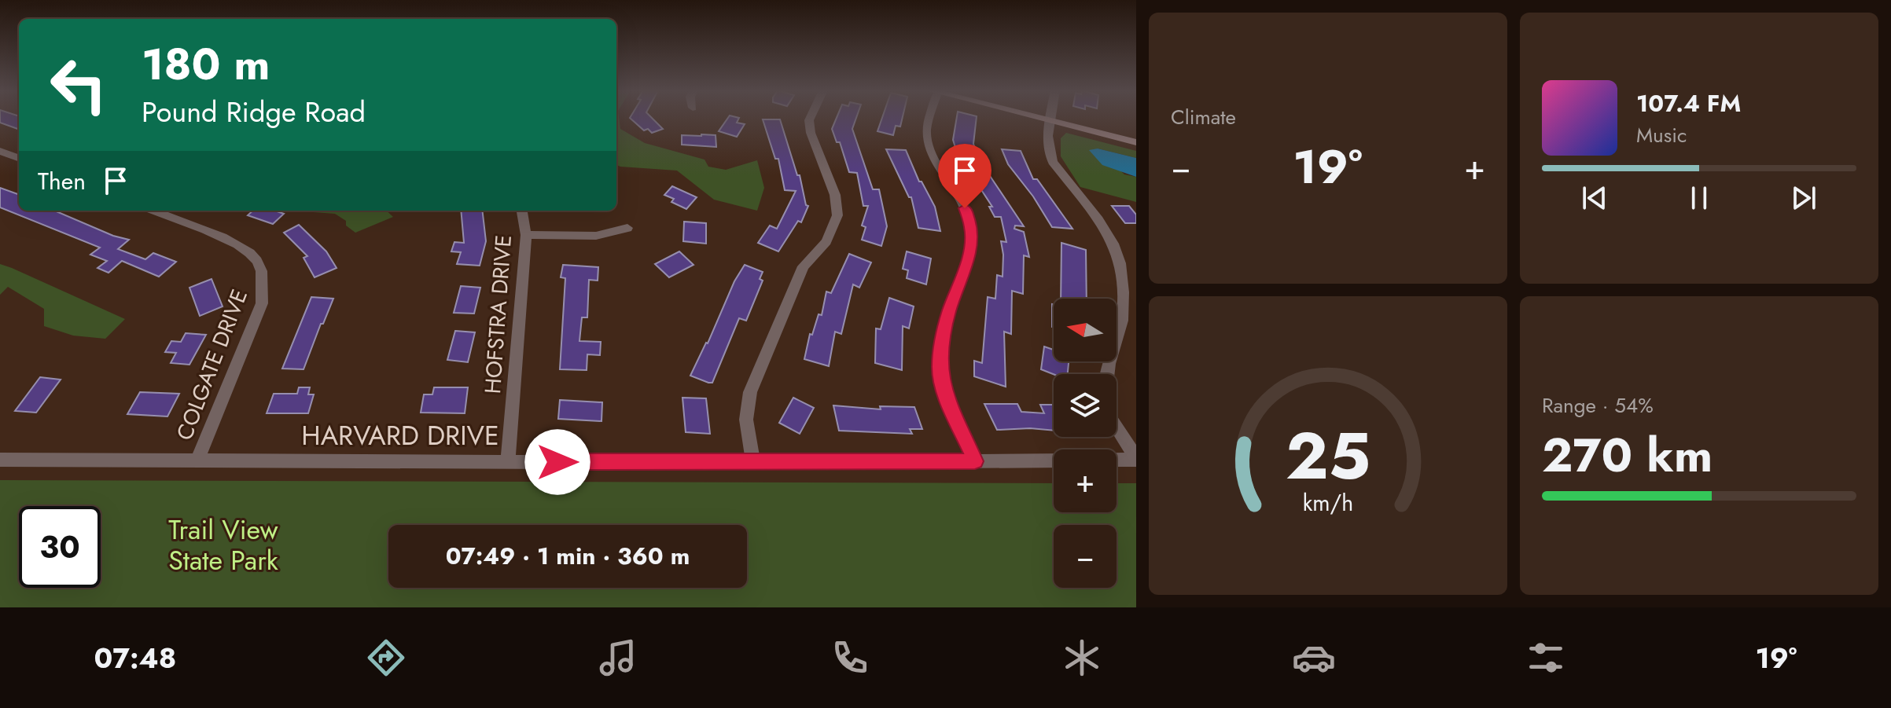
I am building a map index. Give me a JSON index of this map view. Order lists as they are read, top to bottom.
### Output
{
  "streets": {
    "street": ["HOFSTRA DRIVE", "COLGATE DRIVE", "HARVARD DRIVE"]
  },
  "crossings": [
    ["HOFSTRA DRIVE", "HARVARD DRIVE"],
    ["COLGATE DRIVE", "HARVARD DRIVE"]
  ],
  "parks": ["Trail View State Park"],
  "north": "left",
  "page": {
    "tile": [
      "Climate",
      ["Range · 54%", "270 km"]
    ],
    "turn": ["180 m", "Pound Ridge Road"],
    "song": ["107.4 FM", "Music"],
    "heat": ["−", "19°", "+"],
    "then": "Then",
    "map_buttons": ["+", "−"],
    "limit": "30",
    "trip": "07:49 · 1 min · 360 m",
    "tabs": ["07:48", "19°"],
    "gauge": ["25", "km/h"]
  }
}
